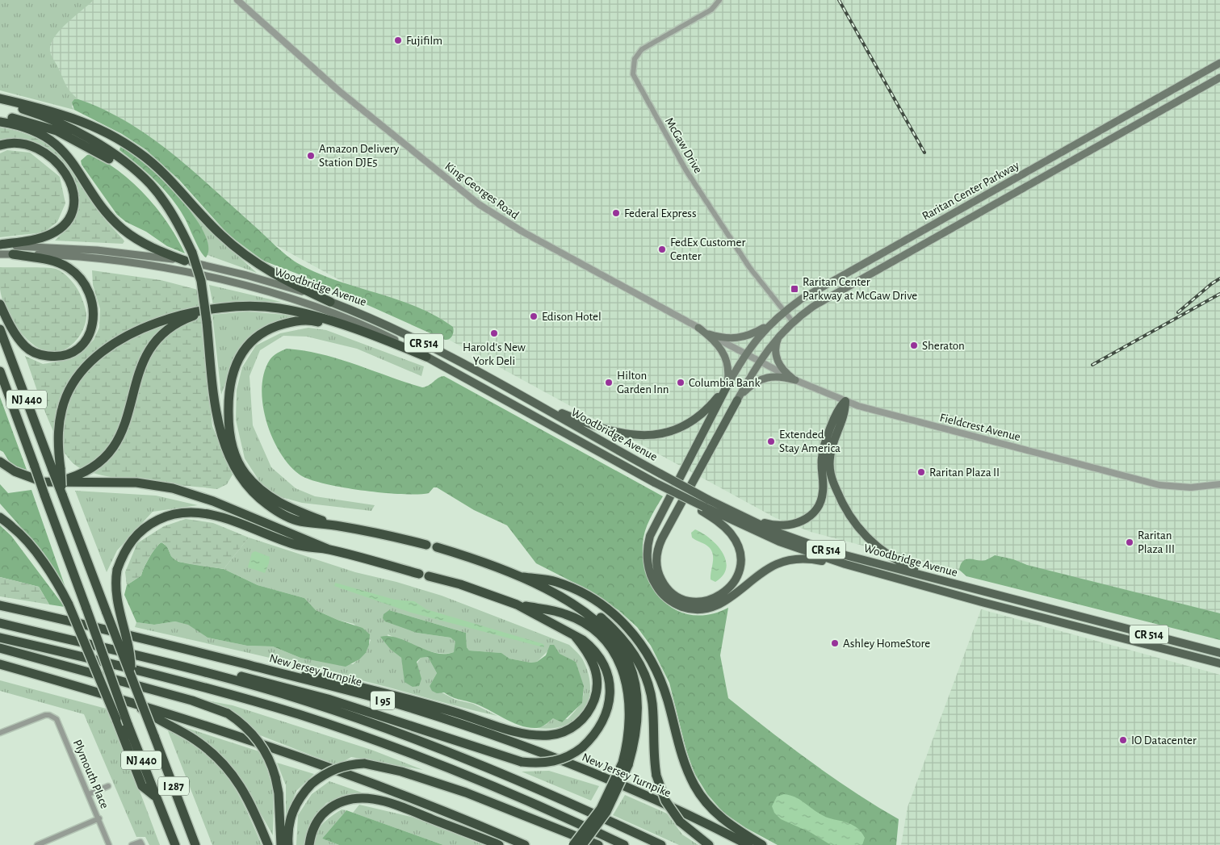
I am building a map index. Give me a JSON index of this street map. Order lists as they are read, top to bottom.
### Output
{
  "streets": {
    "highway": [
      "NJ 440",
      "New Jersey Turnpike",
      "I 95",
      "I 287"
    ],
    "main road": ["Raritan Center Parkway", "Woodbridge Avenue", "CR 514"],
    "street": [
      "McGaw Drive",
      "King Georges Road",
      "Fieldcrest Avenue",
      "Plymouth Place"
    ]
  },
  "crossings": [
    ["McGaw Drive", "Raritan Center Parkway"],
    ["King Georges Road", "Raritan Center Parkway"],
    ["King Georges Road", "Fieldcrest Avenue"],
    ["Raritan Center Parkway", "Fieldcrest Avenue"],
    ["NJ 440", "I 287"]
  ],
  "places": {
    "other": [
      "Fujifilm",
      "Amazon Delivery Station DJE5",
      "Federal Express",
      "FedEx Customer Center",
      "Edison Hotel",
      "Harold's New York Deli",
      "Sheraton",
      "Hilton Garden Inn",
      "Columbia Bank",
      "Extended Stay America",
      "Raritan Plaza II",
      "Raritan Plaza III",
      "Ashley HomeStore",
      "IO Datacenter"
    ],
    "transit": ["Raritan Center Parkway at McGaw Drive"]
  }
}
